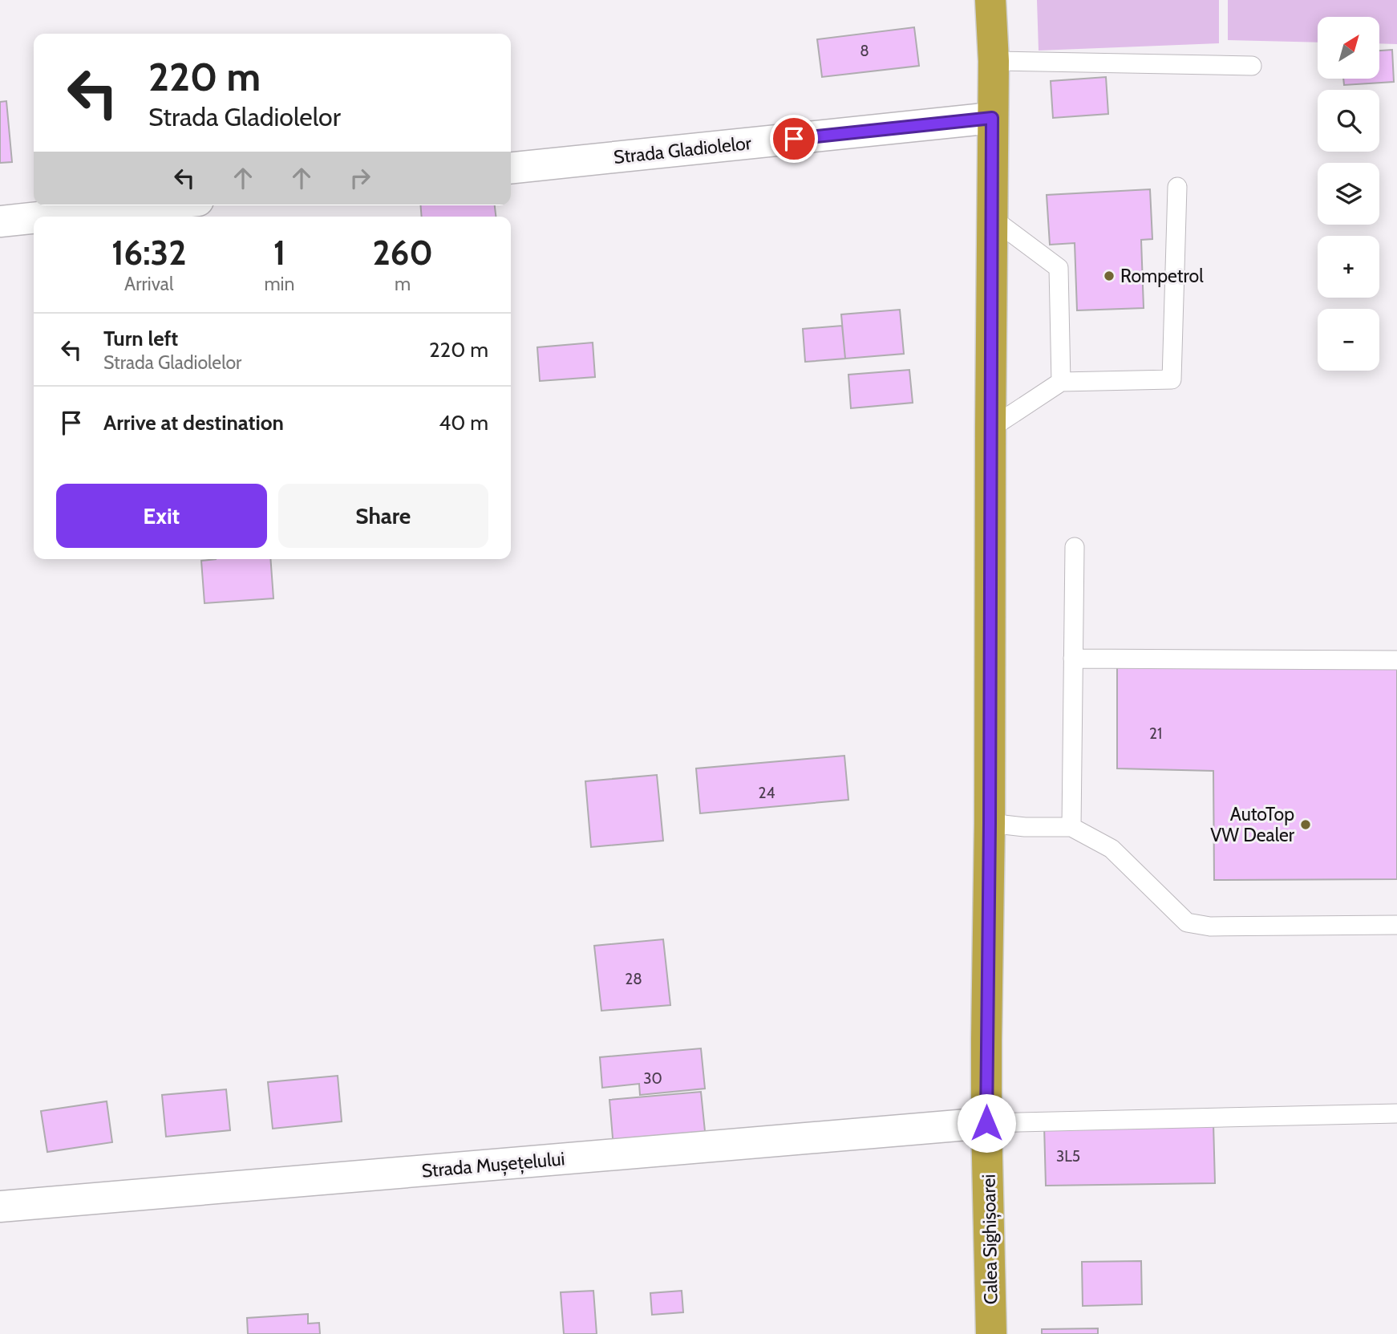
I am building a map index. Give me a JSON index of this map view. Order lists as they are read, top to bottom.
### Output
{
  "streets": {
    "highway": ["Calea Sighișoarei"],
    "street": ["Strada Gladiolelor", "Strada Mușețelului"]
  },
  "crossings": [
    ["Strada Gladiolelor", "Calea Sighișoarei"],
    ["Strada Mușețelului", "Calea Sighișoarei"]
  ],
  "places": ["Rompetrol", "AutoTop VW Dealer"],
  "house_numbers": [
    "8",
    "21",
    "24",
    "28",
    "30",
    "3L5"
  ],
  "north": "top right",
  "page": {
    "map_buttons": ["+", "−"],
    "turn": ["220 m", "Strada Gladiolelor"],
    "eta": [
      "16:32",
      "Arrival",
      "1",
      "min",
      "260",
      "m"
    ],
    "list": [
      {
        "name": "Turn left",
        "note": "Strada Gladiolelor",
        "value": "220 m"
      },
      {
        "name": "Arrive at destination",
        "value": "40 m"
      }
    ],
    "buttons": ["Exit", "Share"]
  }
}
